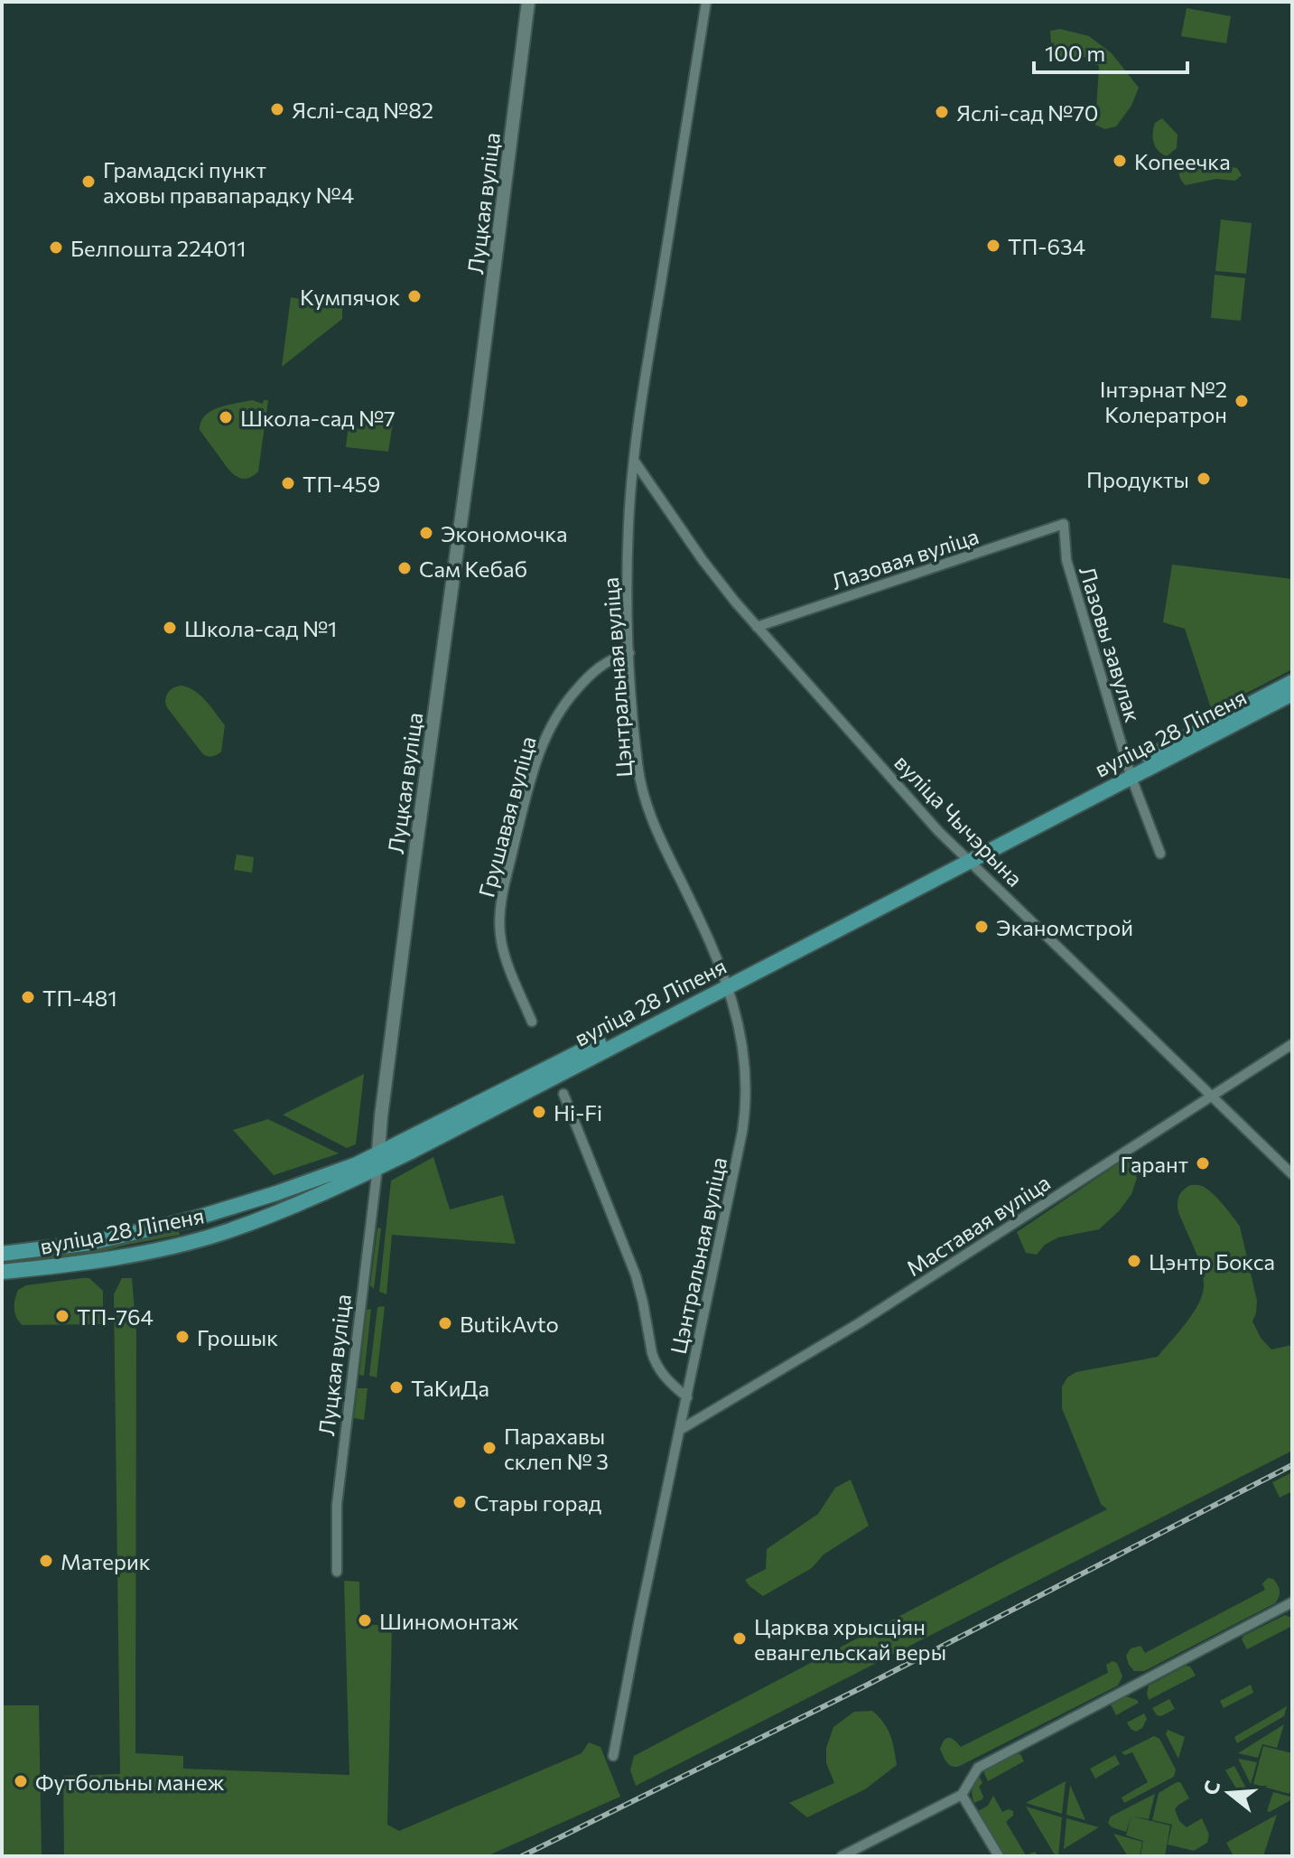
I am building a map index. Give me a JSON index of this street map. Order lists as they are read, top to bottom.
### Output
{
  "streets": {
    "main road": ["Луцкая вуліца", "вуліца 28 Ліпеня"],
    "street": [
      "Лазовая вуліца",
      "Лазовы завулак",
      "Цэнтральная вуліца",
      "Грушавая вуліца",
      "вуліца Чычэрына",
      "Маставая вуліца"
    ]
  },
  "crossings": [
    ["Луцкая вуліца", "вуліца 28 Ліпеня"],
    ["Лазовая вуліца", "Лазовы завулак"],
    ["Лазовая вуліца", "вуліца Чычэрына"],
    ["Лазовы завулак", "вуліца 28 Ліпеня"],
    ["Цэнтральная вуліца", "вуліца 28 Ліпеня"],
    ["Цэнтральная вуліца", "Грушавая вуліца"],
    ["Цэнтральная вуліца", "вуліца Чычэрына"],
    ["Цэнтральная вуліца", "Маставая вуліца"],
    ["вуліца 28 Ліпеня", "вуліца Чычэрына"],
    ["вуліца Чычэрына", "Маставая вуліца"]
  ],
  "places": [
    "Яслі-сад №82",
    "Яслі-сад №70",
    "Копеечка",
    "Грамадскі пункт аховы правапарадку №4",
    "ТП-634",
    "Белпошта 224011",
    "Кумпячок",
    "Інтэрнат №2 Колератрон",
    "Школа-сад №7",
    "Продукты",
    "ТП-459",
    "Экономочка",
    "Сам Кебаб",
    "Школа-сад №1",
    "Эканомстрой",
    "ТП-481",
    "Hi-Fi",
    "Гарант",
    "Цэнтр Бокса",
    "ТП-764",
    "ButikAvto",
    "Грошык",
    "ТаКиДа",
    "Парахавы склеп № 3",
    "Стары горад",
    "Материк",
    "Шиномонтаж",
    "Царква хрысціян евангельскай веры",
    "Футбольны манеж"
  ],
  "scale_bar": "100 m",
  "north": "left"
}
